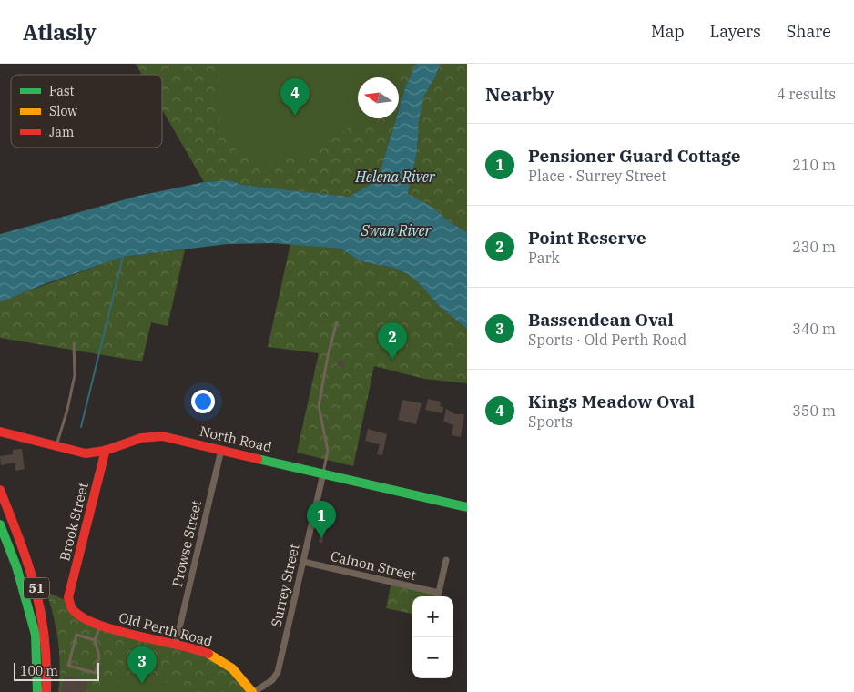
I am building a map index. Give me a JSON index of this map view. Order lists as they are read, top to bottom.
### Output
{
  "streets": {
    "main road": [
      "North Road",
      "Brook Street",
      "51",
      "Old Perth Road"
    ],
    "street": ["Prowse Street", "Calnon Street", "Surrey Street"]
  },
  "crossings": [
    ["North Road", "Brook Street"],
    ["North Road", "Prowse Street"],
    ["North Road", "Surrey Street"],
    ["Brook Street", "Old Perth Road"],
    ["Prowse Street", "Old Perth Road"],
    ["Calnon Street", "Surrey Street"],
    ["Surrey Street", "Old Perth Road"]
  ],
  "water": ["Helena River", "Swan River"],
  "legend": ["Fast", "Slow", "Jam"],
  "scale_bar": "100 m",
  "north": "left",
  "page": {
    "header": "Atlasly",
    "nav": ["Map", "Layers", "Share"],
    "heading": ["Nearby", "4 results"],
    "pins": [
      "4",
      "2",
      "1",
      "3"
    ],
    "list": [
      {
        "mark": "1",
        "name": "Pensioner Guard Cottage",
        "note": "Place · Surrey Street",
        "value": "210 m"
      },
      {
        "mark": "2",
        "name": "Point Reserve",
        "note": "Park",
        "value": "230 m"
      },
      {
        "mark": "3",
        "name": "Bassendean Oval",
        "note": "Sports · Old Perth Road",
        "value": "340 m"
      },
      {
        "mark": "4",
        "name": "Kings Meadow Oval",
        "note": "Sports",
        "value": "350 m"
      }
    ],
    "map_buttons": ["+", "−"],
    "scale": "100 m"
  }
}
